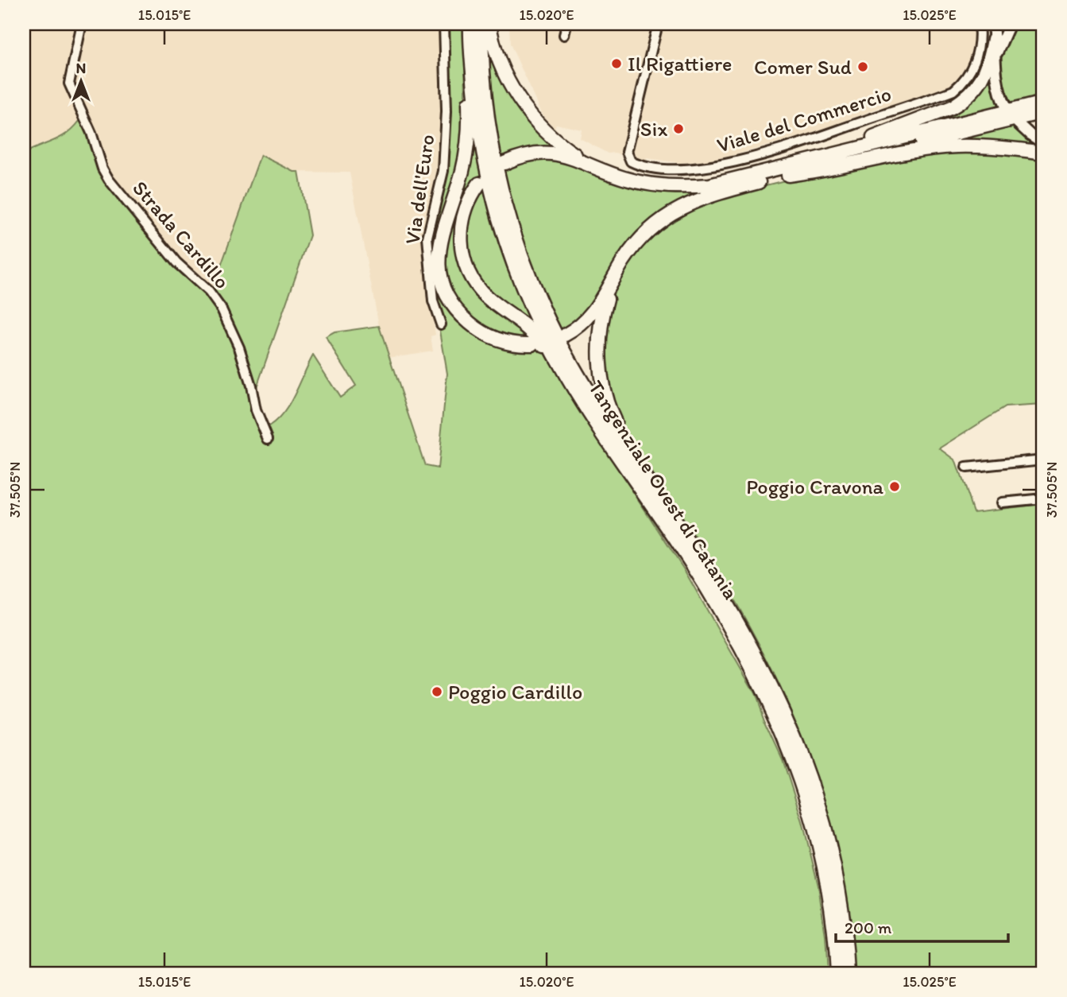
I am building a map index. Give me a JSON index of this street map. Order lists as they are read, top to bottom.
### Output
{
  "streets": {
    "highway": ["Tangenziale Ovest di Catania"],
    "street": ["Viale del Commercio", "Via dell'Euro", "Strada Cardillo"]
  },
  "places": [
    "Il Rigattiere",
    "Comer Sud",
    "Six",
    "Poggio Cravona",
    "Poggio Cardillo"
  ],
  "scale_bar": "200 m",
  "north": "top",
  "coordinates": [
    "15.015°E",
    "15.020°E",
    "15.025°E",
    "37.505°N"
  ]
}
